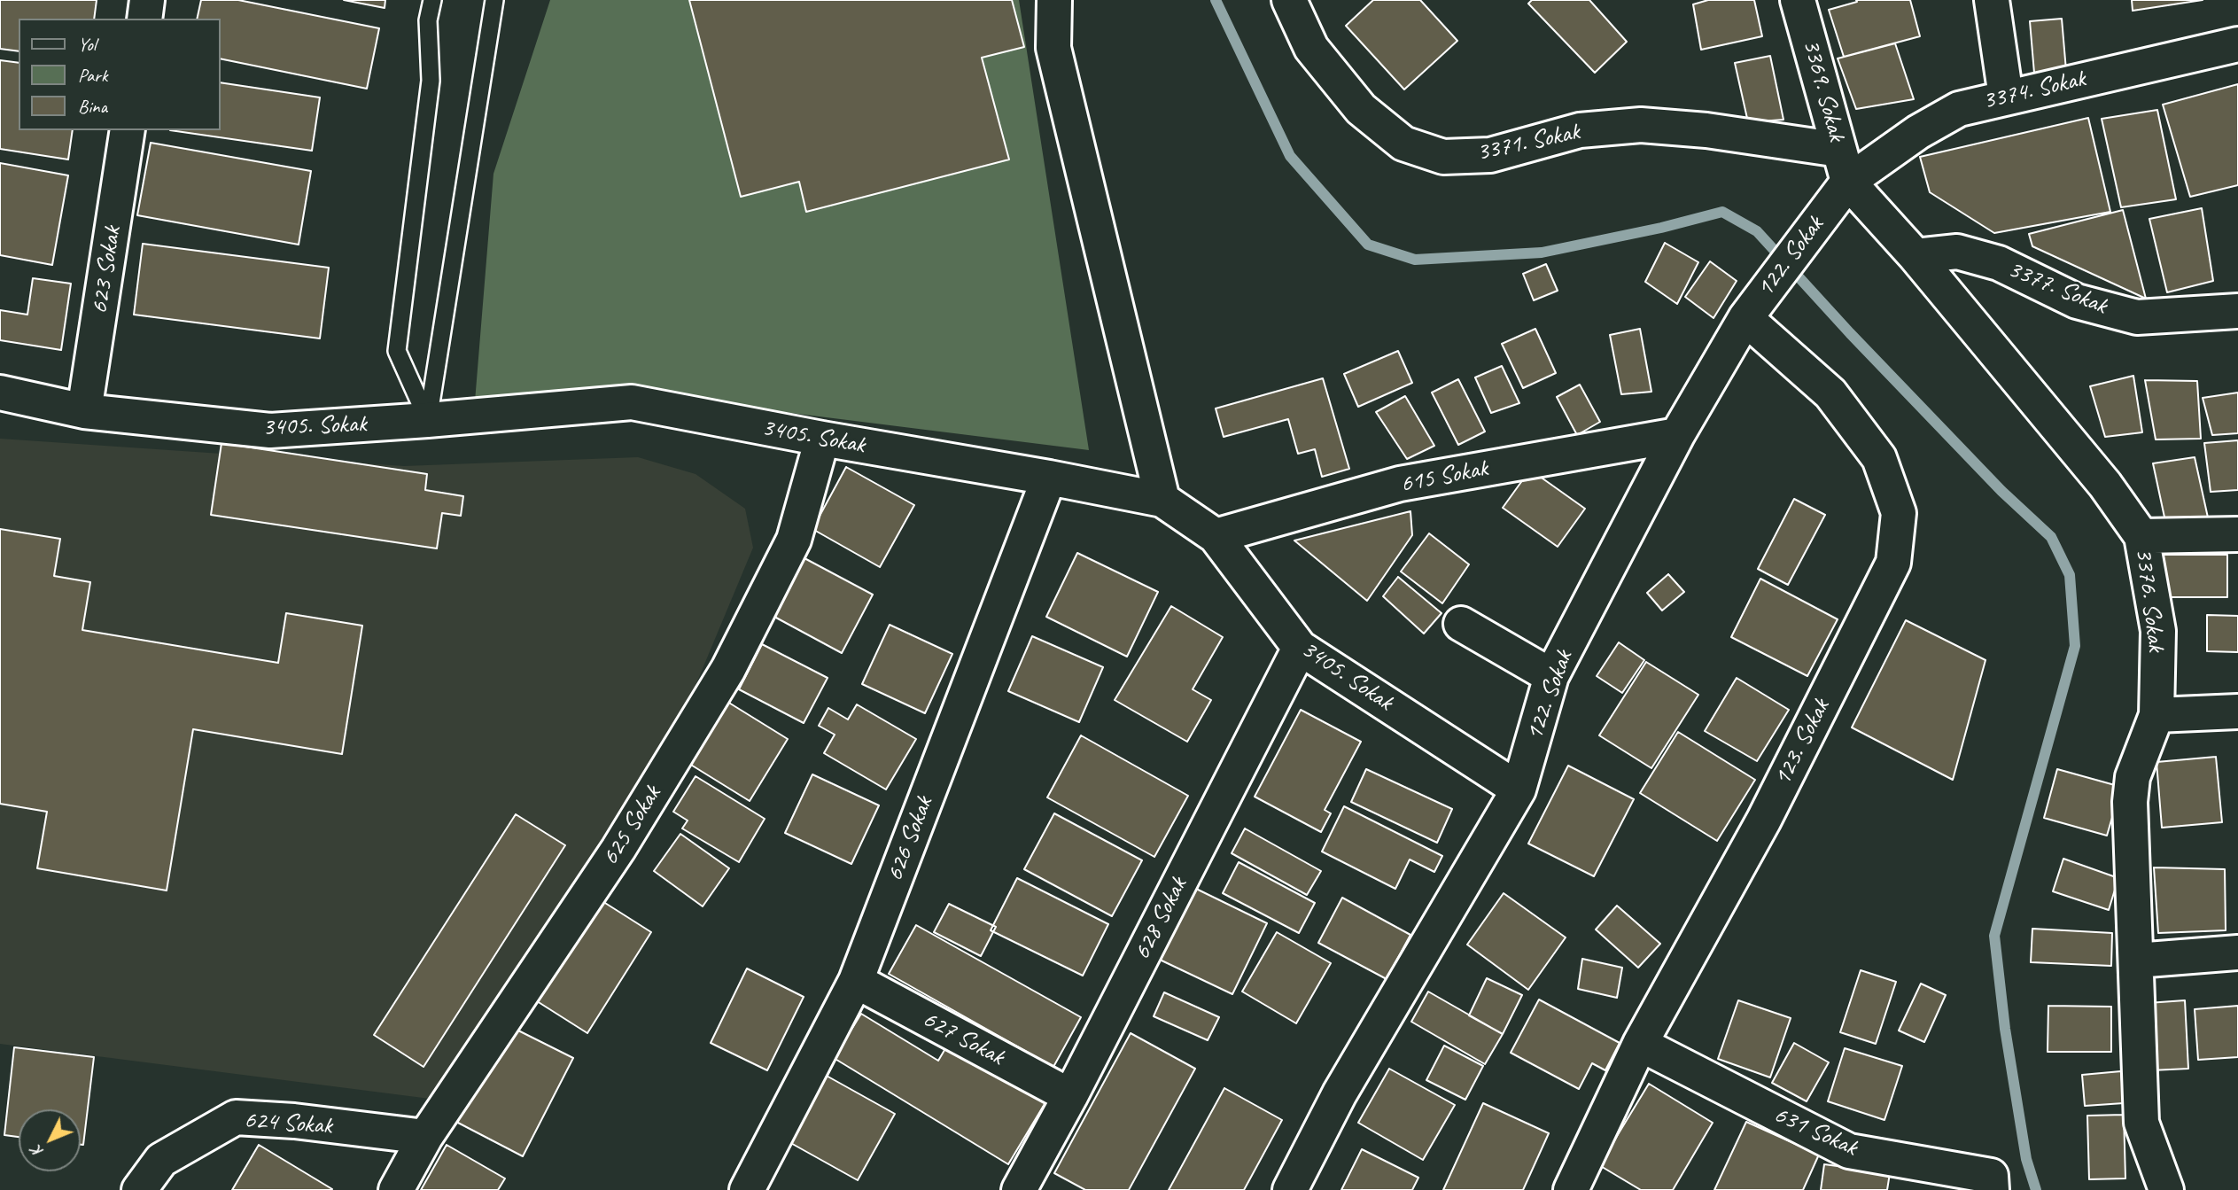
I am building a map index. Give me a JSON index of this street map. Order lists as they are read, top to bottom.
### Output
{
  "streets": {
    "street": [
      "3369. Sokak",
      "3374. Sokak",
      "3371. Sokak",
      "122. Sokak",
      "623 Sokak",
      "3377. Sokak",
      "3405. Sokak",
      "615 Sokak",
      "3376. Sokak",
      "123. Sokak",
      "625 Sokak",
      "626 Sokak",
      "628 Sokak",
      "627 Sokak",
      "624 Sokak",
      "631 Sokak"
    ]
  },
  "crossings": [
    ["3369. Sokak", "3374. Sokak"],
    ["3369. Sokak", "3371. Sokak"],
    ["3369. Sokak", "122. Sokak"],
    ["3369. Sokak", "3376. Sokak"],
    ["3374. Sokak", "3371. Sokak"],
    ["3374. Sokak", "122. Sokak"],
    ["3374. Sokak", "3376. Sokak"],
    ["3371. Sokak", "122. Sokak"],
    ["3371. Sokak", "3376. Sokak"],
    ["122. Sokak", "3405. Sokak"],
    ["122. Sokak", "615 Sokak"],
    ["122. Sokak", "3376. Sokak"],
    ["122. Sokak", "123. Sokak"],
    ["623 Sokak", "3405. Sokak"],
    ["3377. Sokak", "3376. Sokak"],
    ["3405. Sokak", "615 Sokak"],
    ["3405. Sokak", "625 Sokak"],
    ["3405. Sokak", "626 Sokak"],
    ["3405. Sokak", "628 Sokak"],
    ["123. Sokak", "631 Sokak"],
    ["625 Sokak", "624 Sokak"],
    ["626 Sokak", "627 Sokak"],
    ["628 Sokak", "627 Sokak"]
  ],
  "legend": ["Yol", "Park", "Bina"],
  "north": "bottom left"
}
